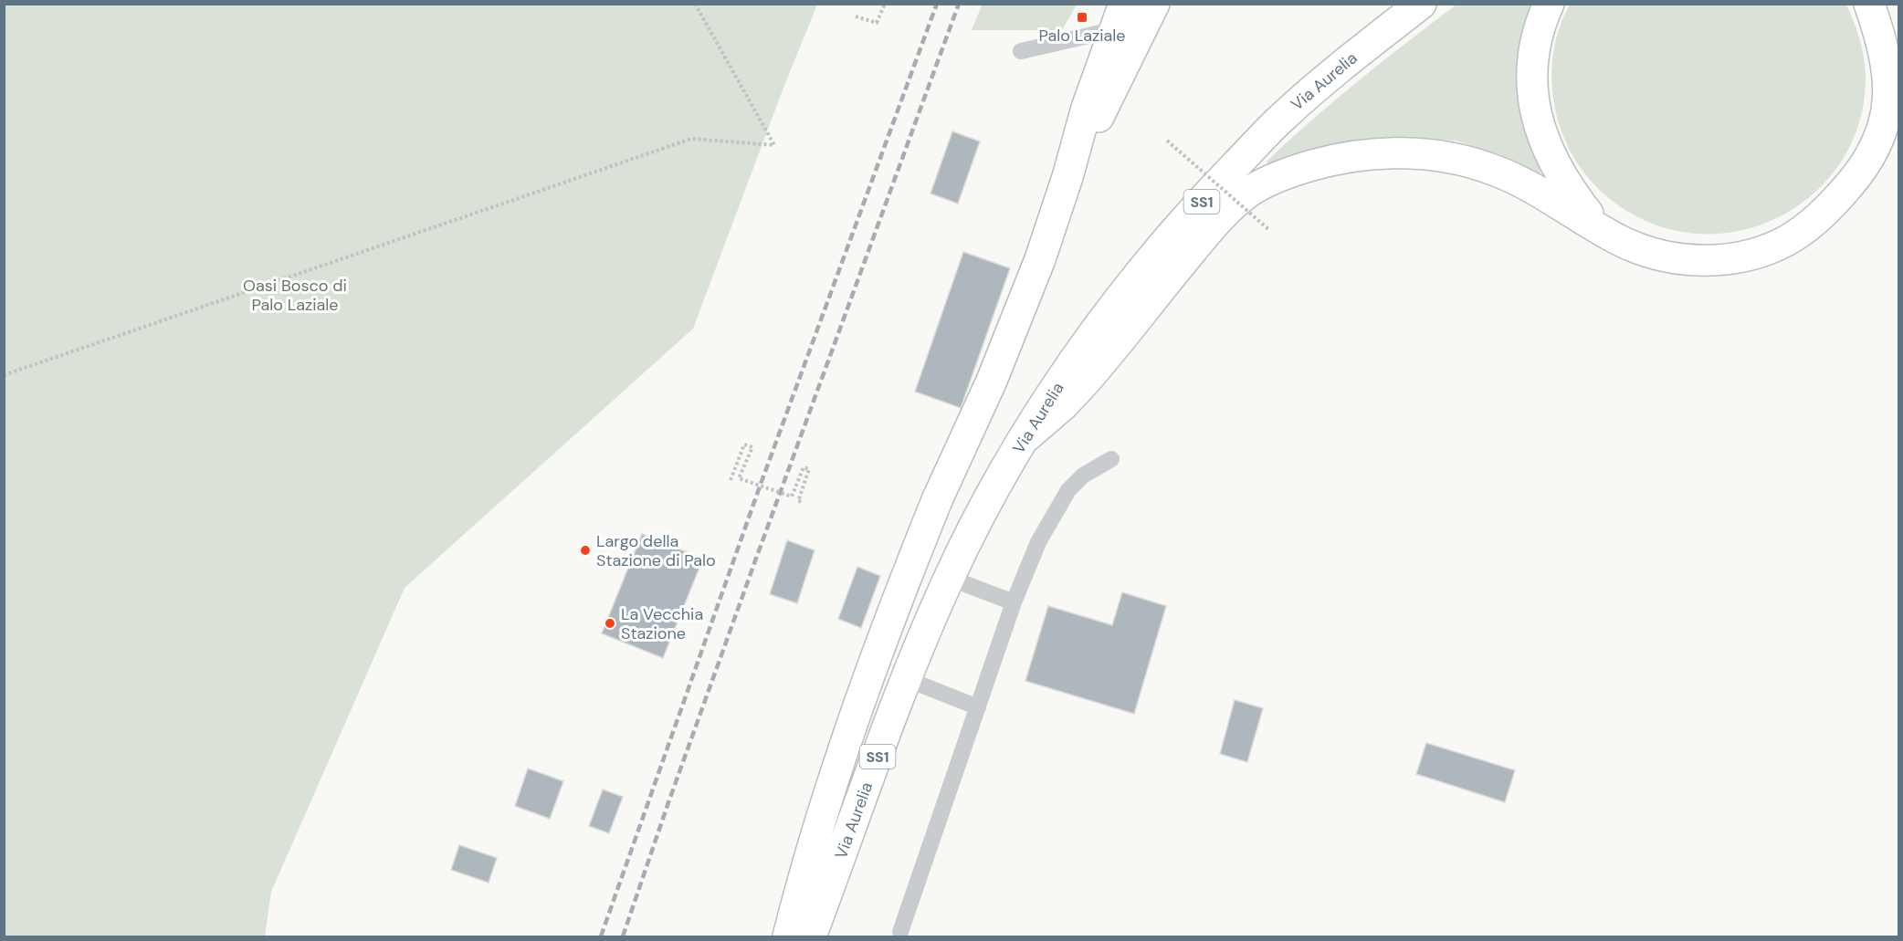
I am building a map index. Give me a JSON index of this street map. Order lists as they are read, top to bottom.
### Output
{
  "streets": {
    "main road": ["Via Aurelia", "SS1"]
  },
  "parks": ["Oasi Bosco di Palo Laziale"],
  "places": {
    "transit": ["Palo Laziale"],
    "other": ["Largo della Stazione di Palo", "La Vecchia Stazione"]
  }
}
